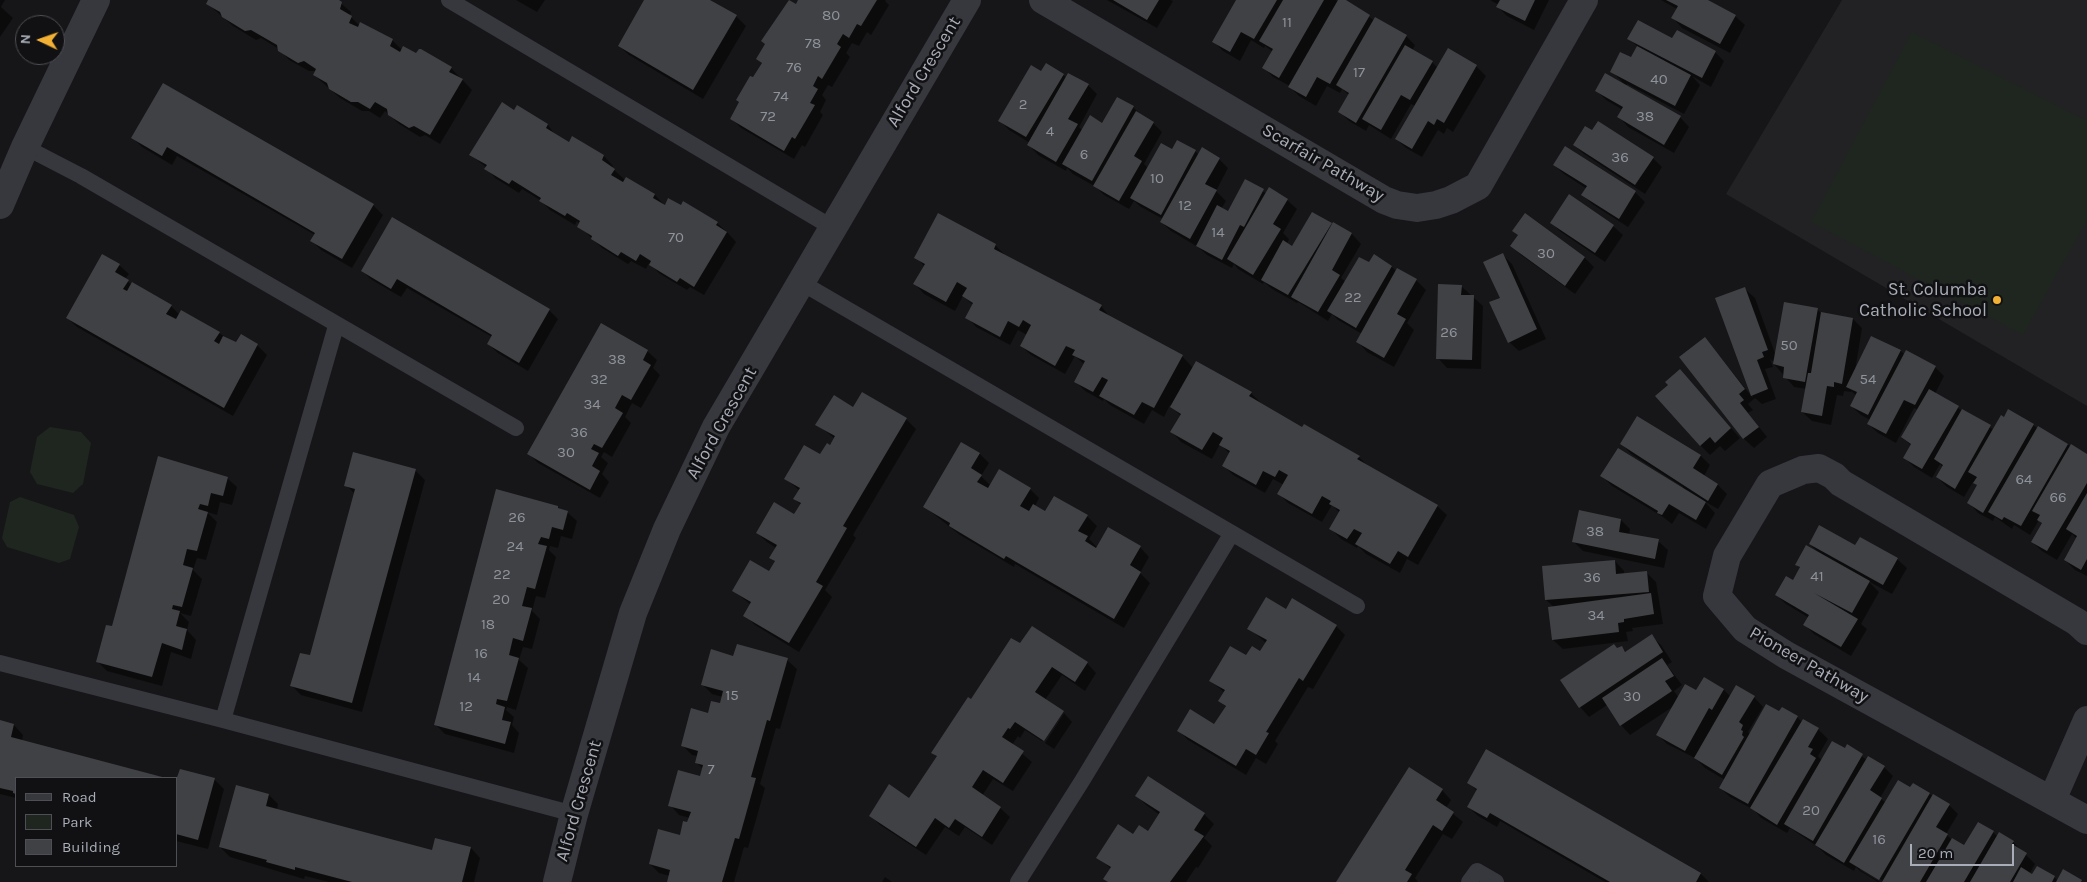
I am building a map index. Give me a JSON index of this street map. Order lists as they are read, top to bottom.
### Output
{
  "streets": {
    "street": ["Alford Crescent", "Scarfair Pathway", "Pioneer Pathway"]
  },
  "places": ["St. Columba Catholic School"],
  "house_numbers": [
    "80",
    "11",
    "78",
    "76",
    "17",
    "40",
    "74",
    "2",
    "72",
    "38",
    "4",
    "6",
    "36",
    "10",
    "12",
    "14",
    "70",
    "30",
    "22",
    "26",
    "50",
    "38",
    "32",
    "54",
    "34",
    "36",
    "30",
    "64",
    "66",
    "26",
    "38",
    "24",
    "22",
    "41",
    "36",
    "20",
    "34",
    "18",
    "16",
    "14",
    "15",
    "30",
    "12",
    "7",
    "20",
    "16"
  ],
  "legend": ["Road", "Park", "Building"],
  "scale_bar": "20 m",
  "north": "left"
}
